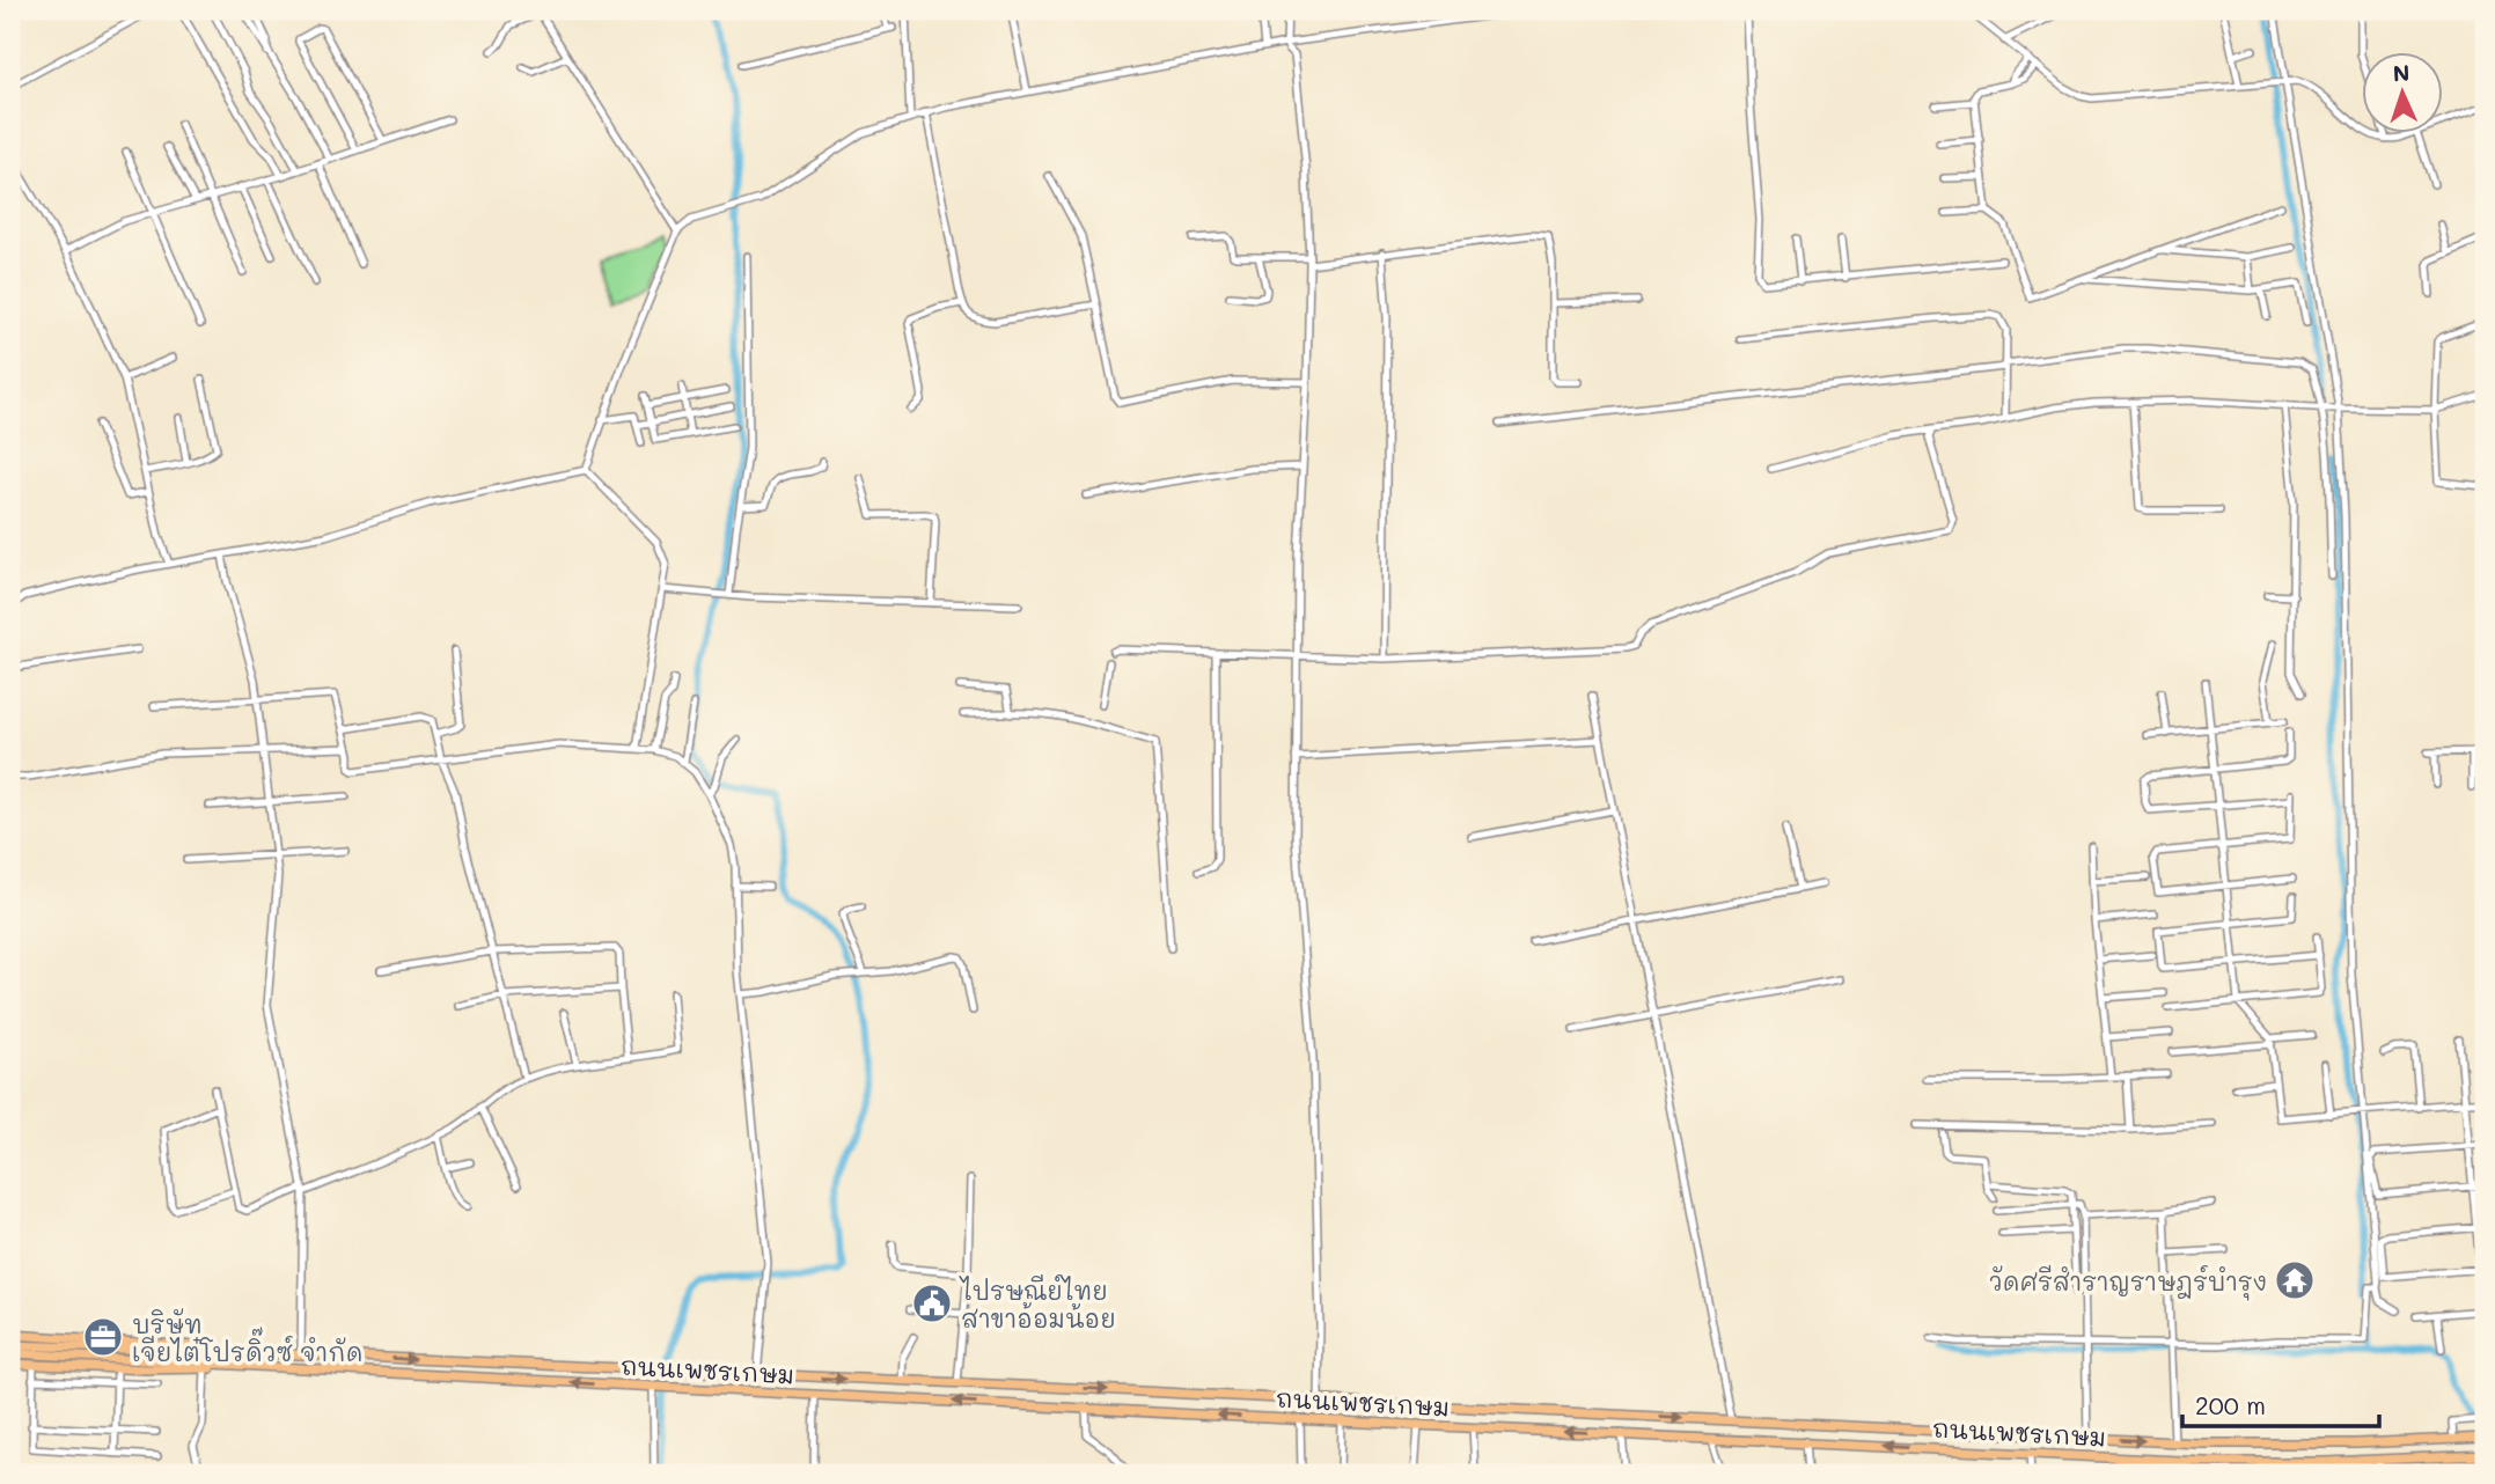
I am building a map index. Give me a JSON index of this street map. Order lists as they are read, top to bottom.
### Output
{
  "streets": {
    "main road": ["ถนนเพชรเกษม"]
  },
  "places": {
    "temple": ["วัดศรีสําราญราษฎร์บํารุง"],
    "public building": ["ไปรษณีย์ไทย สาขาอ้อมน้อย"],
    "office": ["บริษัท เจียไต๋โปรดิ๊วซ์ จำกัด"]
  },
  "scale_bar": "200 m",
  "north": "top"
}
